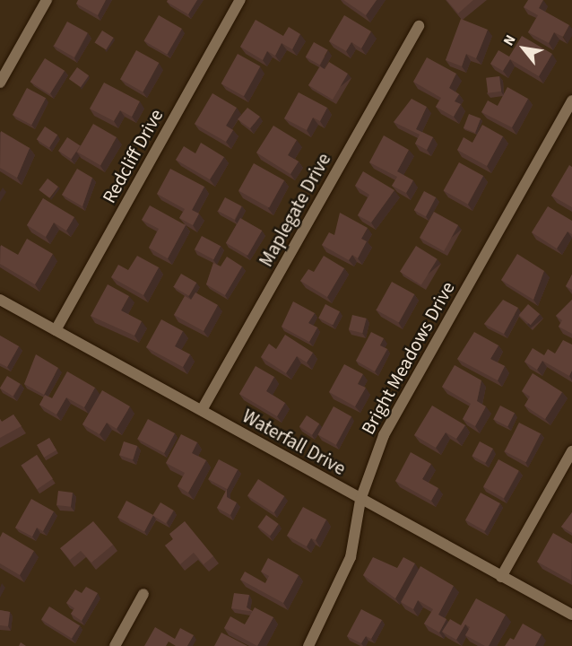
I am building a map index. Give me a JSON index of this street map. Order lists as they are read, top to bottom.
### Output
{
  "streets": {
    "street": [
      "Redcliff Drive",
      "Maplegate Drive",
      "Bright Meadows Drive",
      "Waterfall Drive"
    ]
  },
  "crossings": [
    ["Redcliff Drive", "Waterfall Drive"],
    ["Maplegate Drive", "Waterfall Drive"],
    ["Bright Meadows Drive", "Waterfall Drive"]
  ],
  "north": "top left"
}
